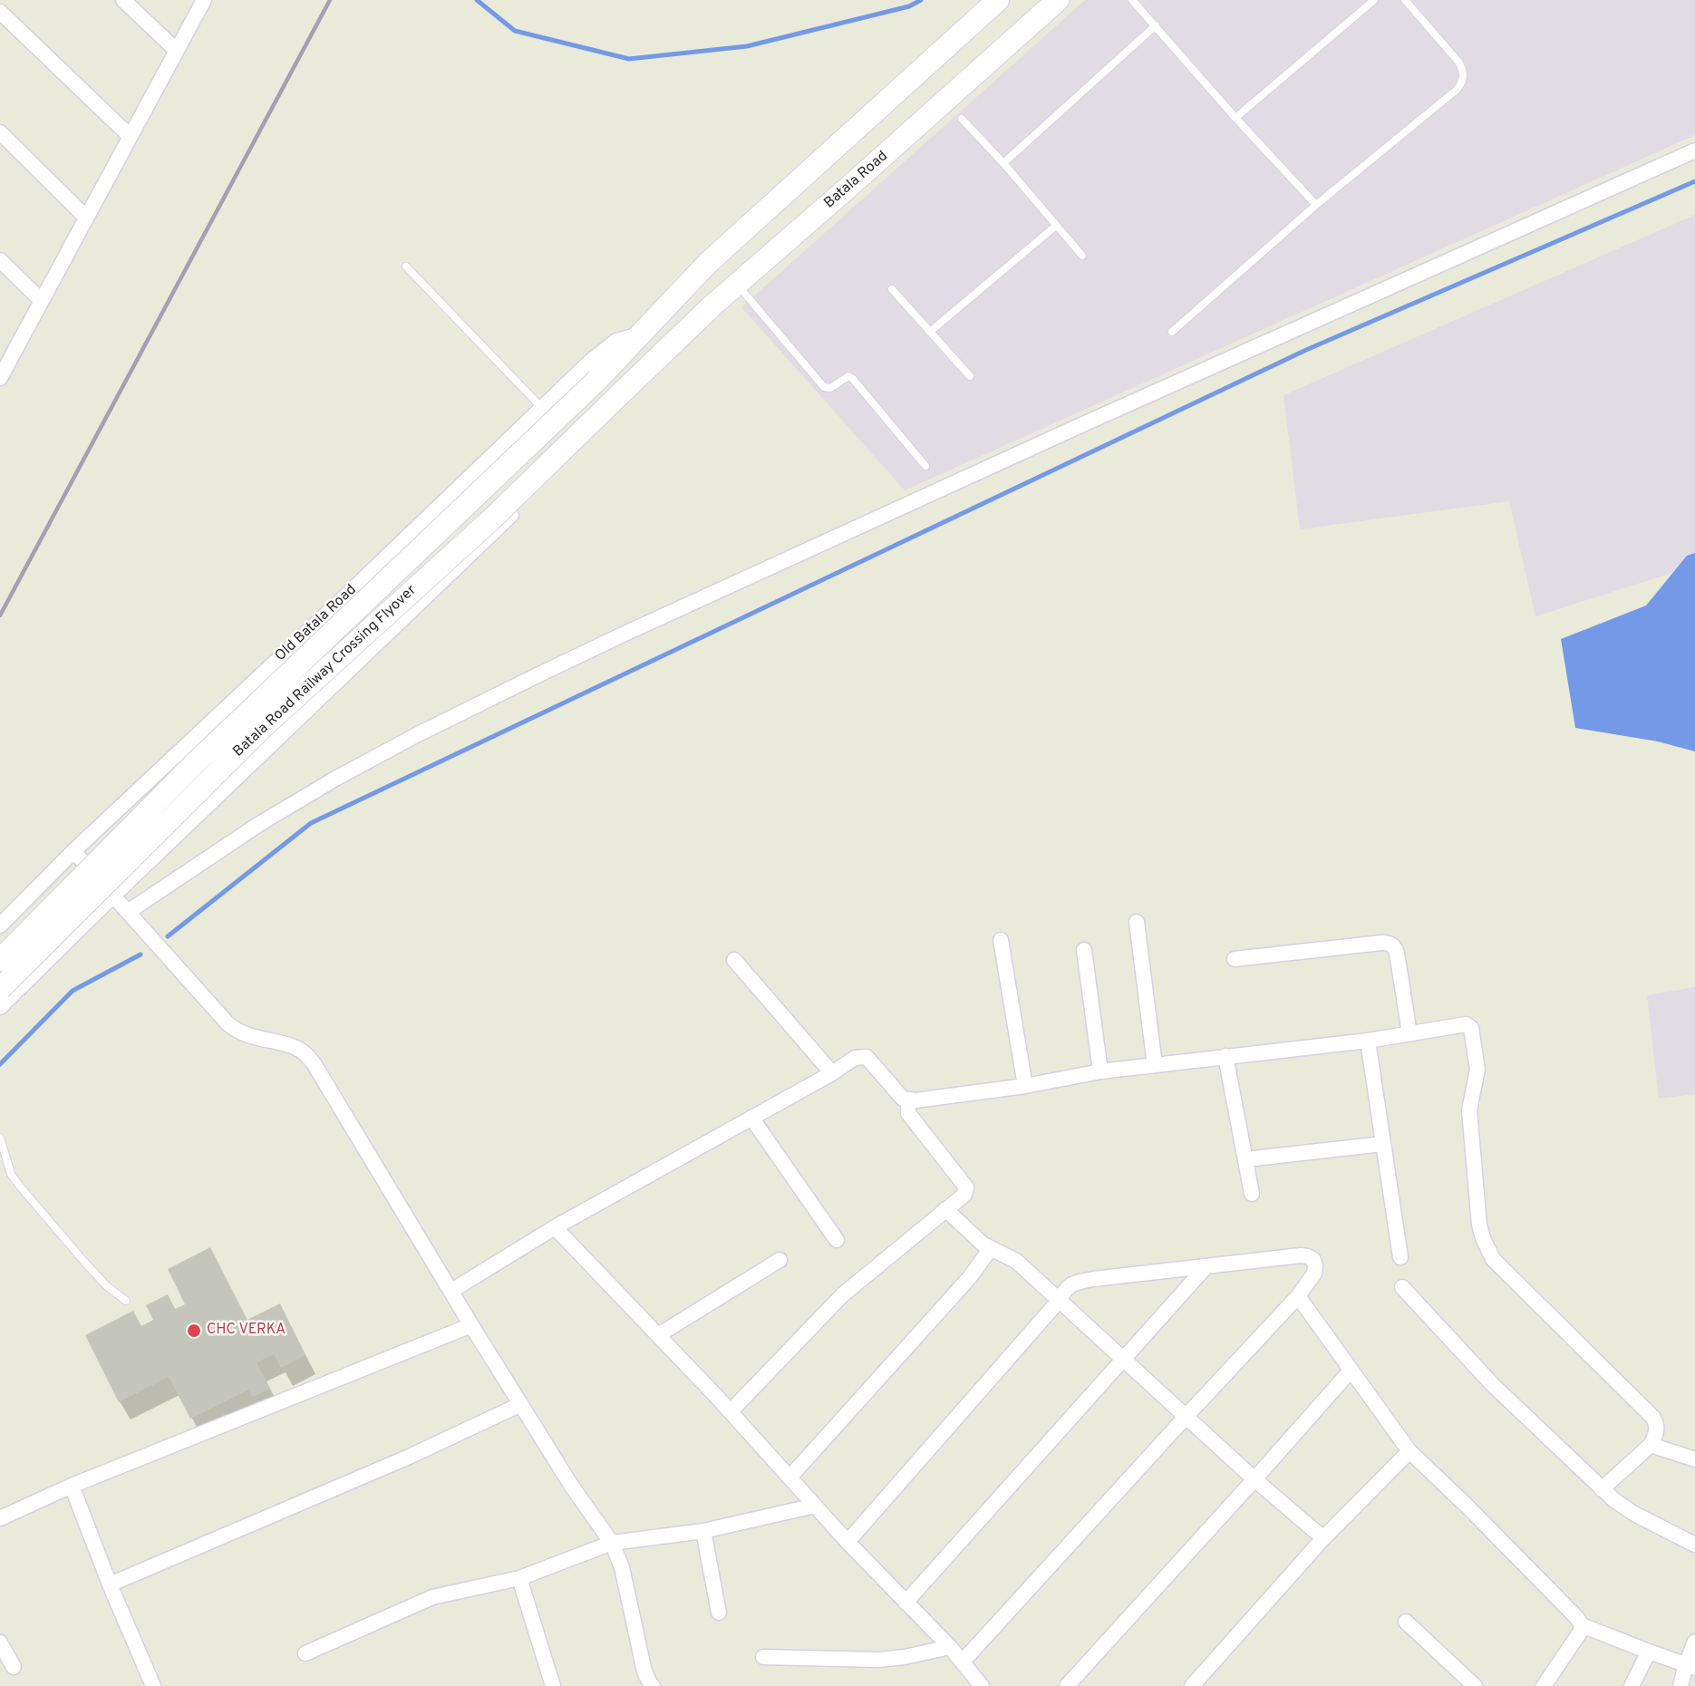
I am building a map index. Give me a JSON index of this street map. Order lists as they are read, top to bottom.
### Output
{
  "streets": {
    "main road": ["Batala Road", "Batala Road Railway Crossing Flyover"],
    "street": ["Old Batala Road"]
  },
  "crossings": [
    ["Batala Road", "Batala Road Railway Crossing Flyover"],
    ["Old Batala Road", "Batala Road Railway Crossing Flyover"]
  ],
  "places": ["CHC VERKA"]
}
